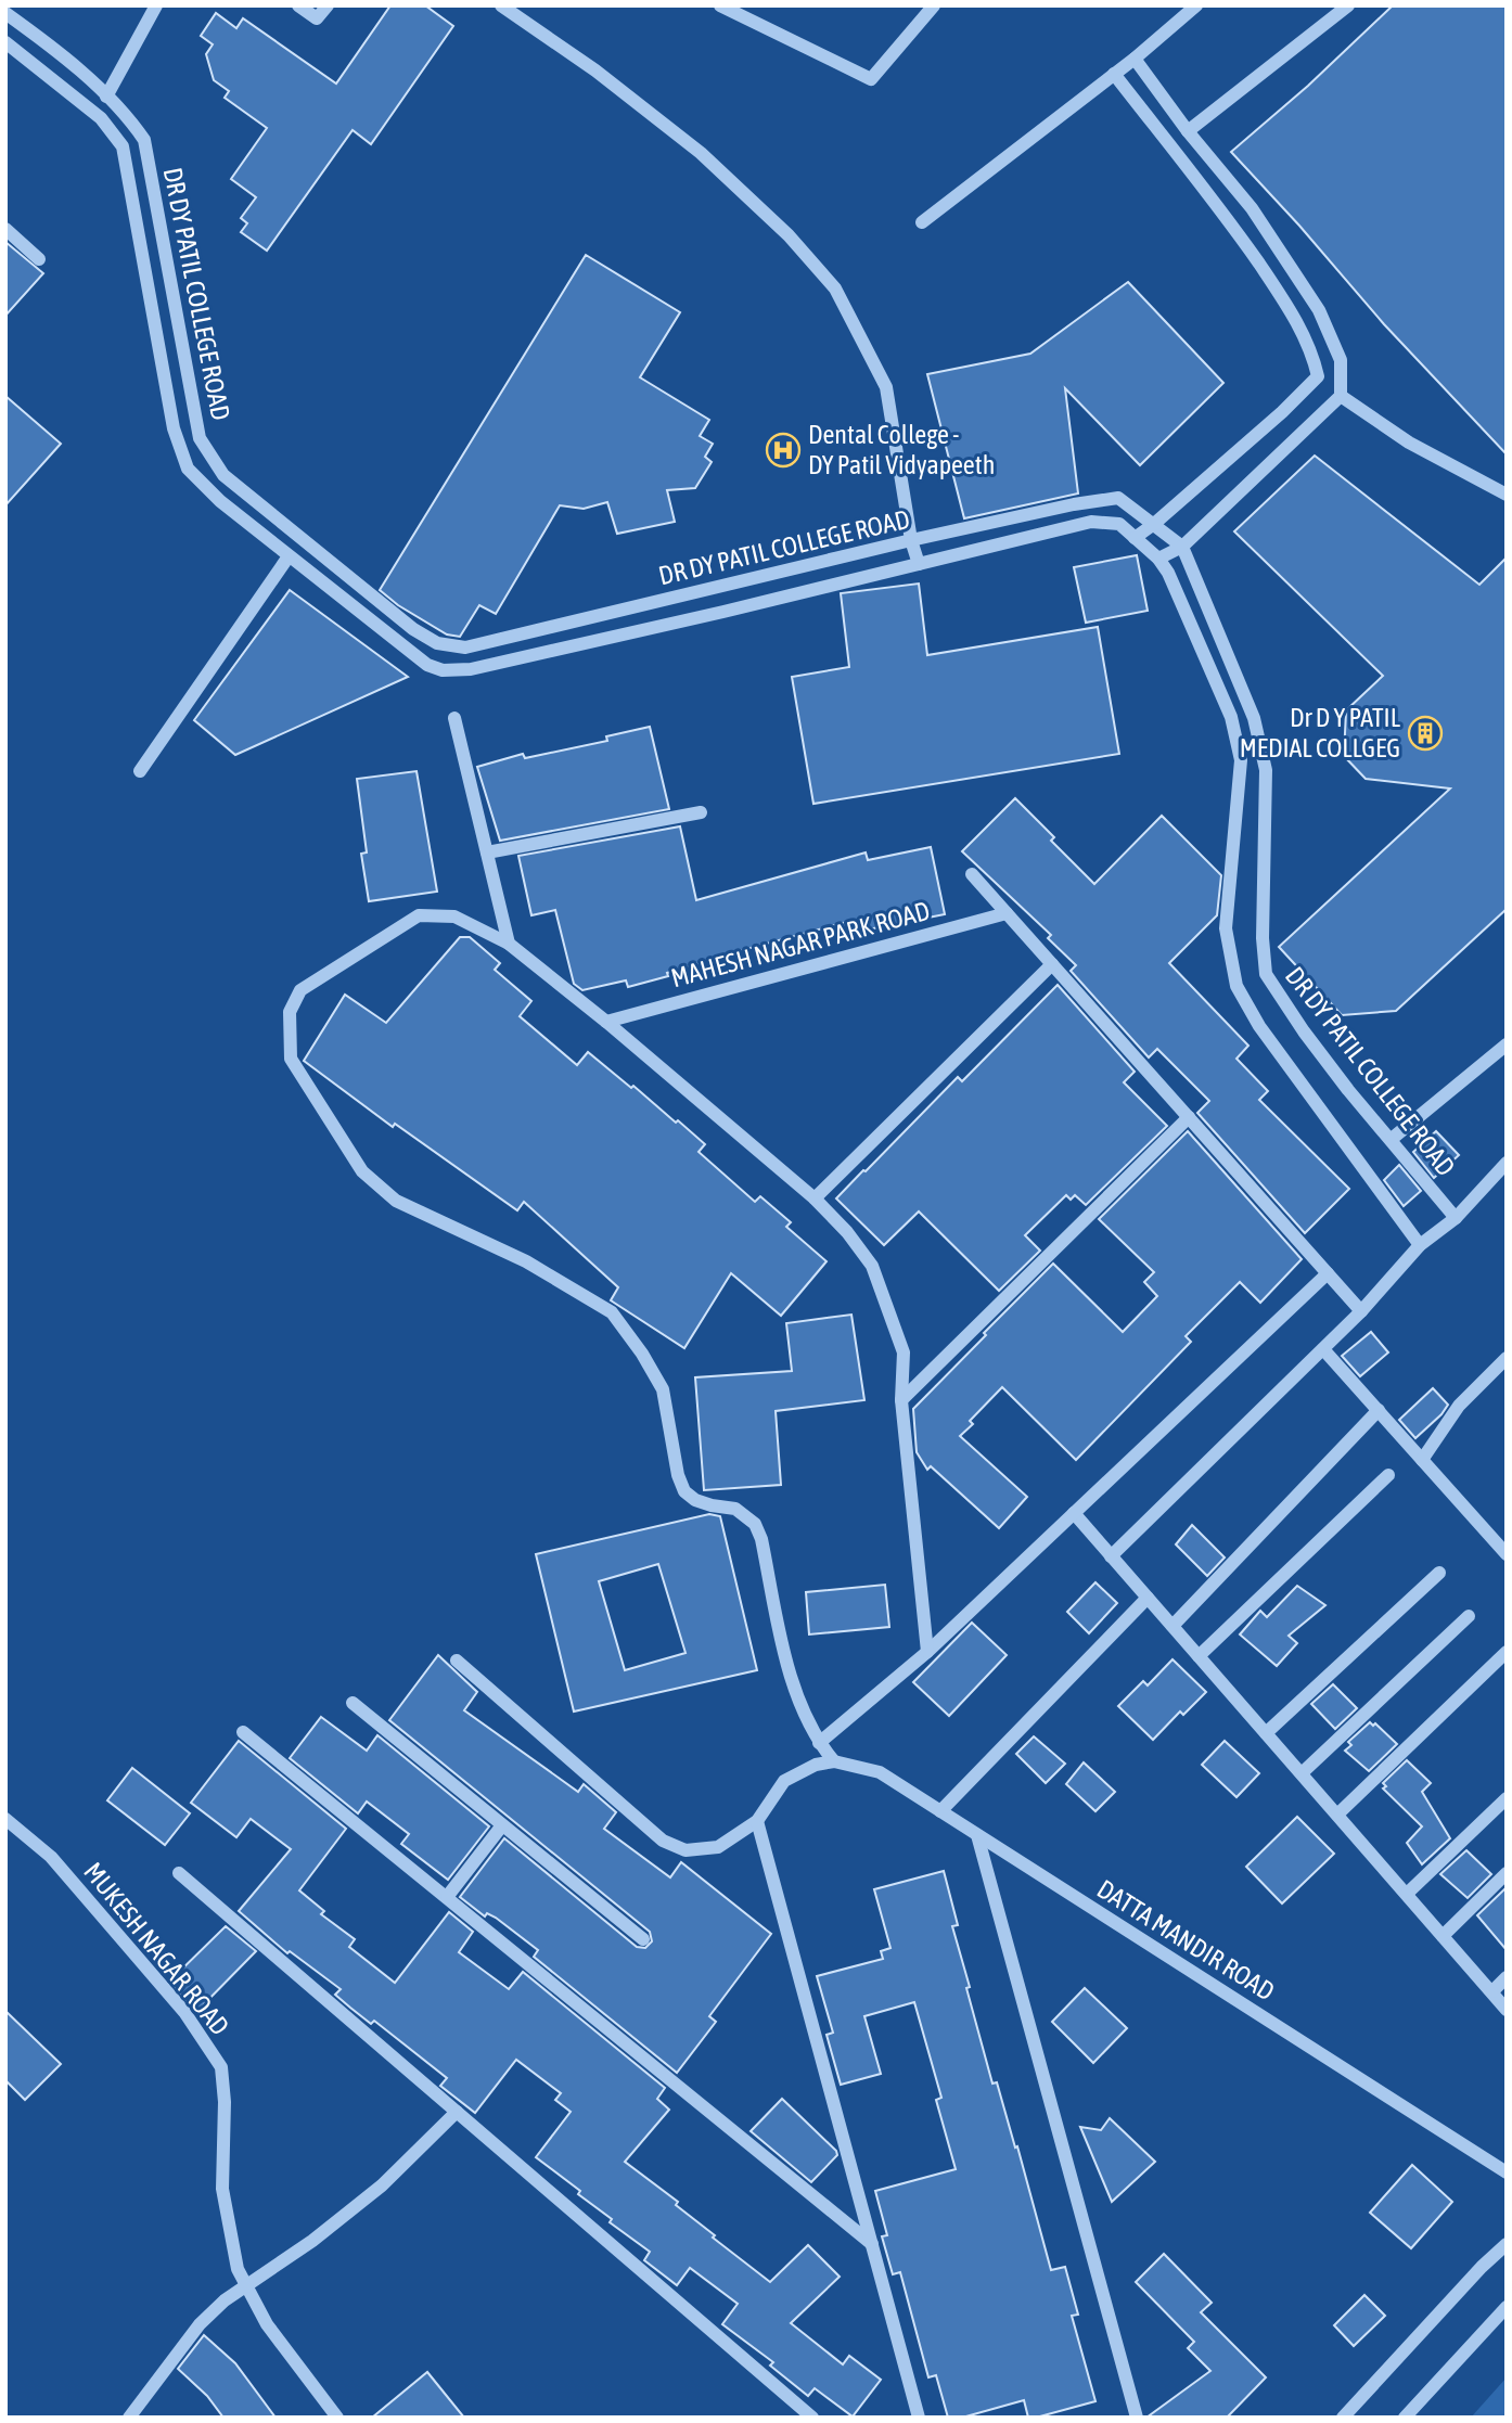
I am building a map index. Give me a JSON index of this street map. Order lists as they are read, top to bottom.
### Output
{
  "streets": {
    "street": [
      "DR DY PATIL COLLEGE ROAD",
      "MAHESH NAGAR PARK ROAD",
      "DATTA MANDIR ROAD",
      "MUKESH NAGAR ROAD"
    ]
  },
  "places": {
    "hospital": ["Dental College - DY Patil Vidyapeeth"],
    "building": ["Dr D Y PATIL MEDIAL COLLGEG"]
  }
}
